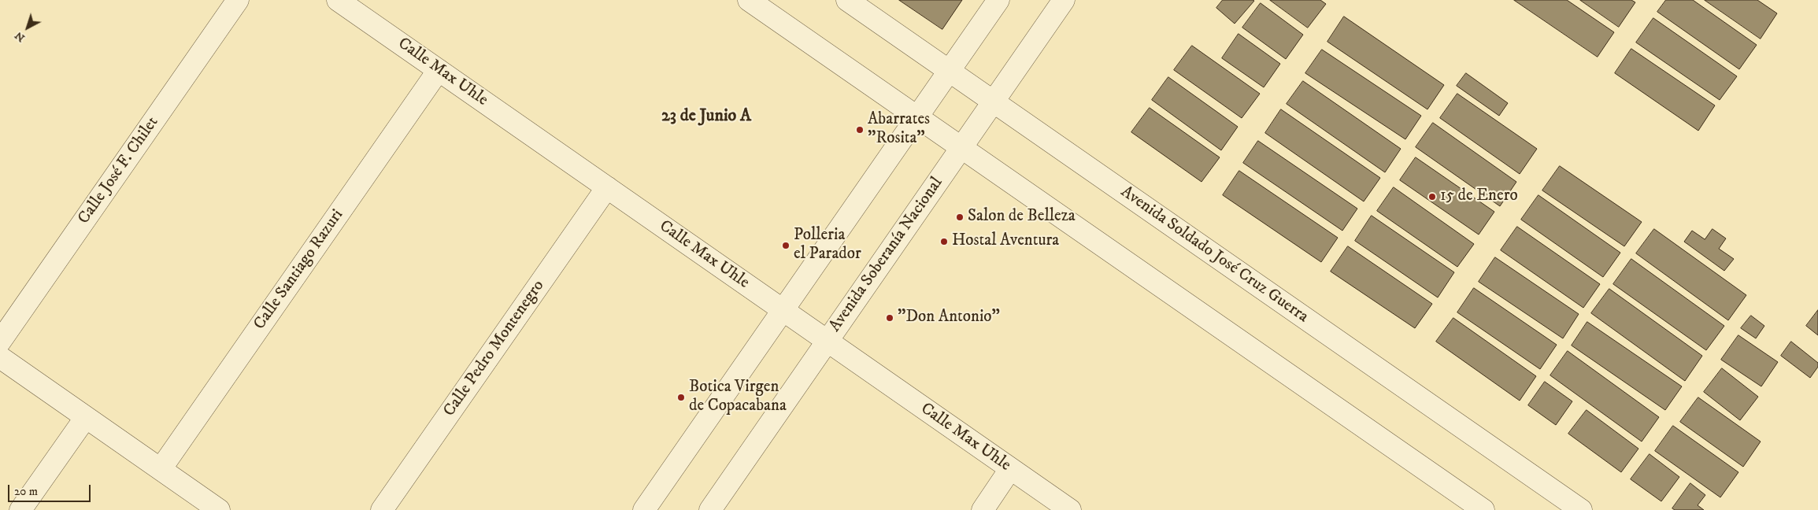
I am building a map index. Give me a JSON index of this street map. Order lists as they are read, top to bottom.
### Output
{
  "streets": {
    "street": [
      "Calle Max Uhle",
      "Calle José F. Chilet",
      "Avenida Soberanía Nacional",
      "Avenida Soldado José Cruz Guerra",
      "Calle Santiago Razuri",
      "Calle Pedro Montenegro"
    ]
  },
  "crossings": [
    ["Calle Max Uhle", "Avenida Soberanía Nacional"],
    ["Calle Max Uhle", "Calle Santiago Razuri"],
    ["Calle Max Uhle", "Calle Pedro Montenegro"],
    ["Avenida Soberanía Nacional", "Avenida Soldado José Cruz Guerra"]
  ],
  "districts": ["23 de Junio A"],
  "places": [
    "Abarrates \"Rosita\"",
    "15 de Enero",
    "Salon de Belleza",
    "Hostal Aventura",
    "Polleria el Parador",
    "\"Don Antonio\"",
    "Botica Virgen de Copacabana"
  ],
  "scale_bar": "20 m",
  "north": "bottom left"
}
